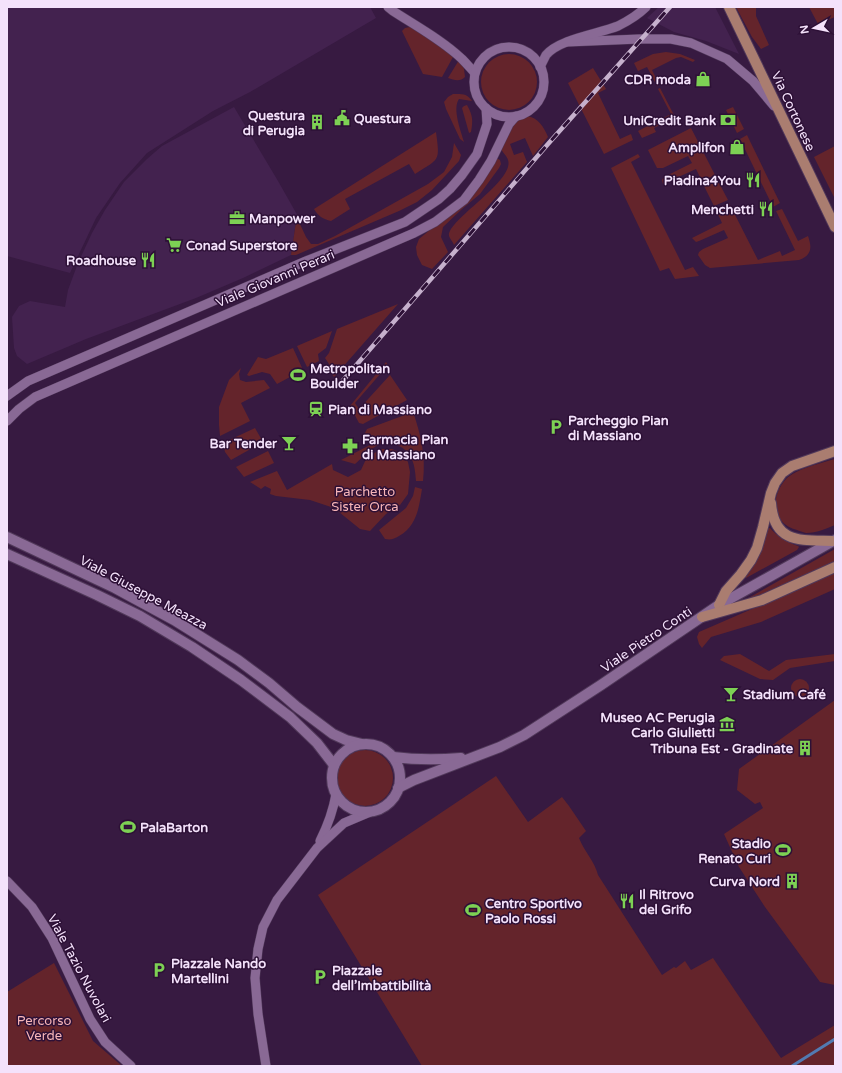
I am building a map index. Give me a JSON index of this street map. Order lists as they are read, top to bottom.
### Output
{
  "streets": {
    "main road": ["Via Cortonese"],
    "street": [
      "Viale Giovanni Perari",
      "Viale Giuseppe Meazza",
      "Viale Pietro Conti",
      "Viale Tazio Nuvolari"
    ]
  },
  "crossings": [
    ["Viale Giuseppe Meazza", "Viale Pietro Conti"]
  ],
  "parks": ["Parchetto Sister Orca", "Percorso Verde"],
  "places": {
    "shop": ["CDR moda", "Amplifon"],
    "public building": ["Questura"],
    "bank": ["UniCredit Bank"],
    "building": ["Questura di Perugia", "Tribuna Est - Gradinate", "Curva Nord"],
    "restaurant": [
      "Piadina4You",
      "Menchetti",
      "Roadhouse",
      "Il Ritrovo del Grifo"
    ],
    "office": ["Manpower"],
    "supermarket": ["Conad Superstore"],
    "sports": [
      "Metropolitan Boulder",
      "PalaBarton",
      "Stadio Renato Curi",
      "Centro Sportivo Paolo Rossi"
    ],
    "station": ["Pian di Massiano"],
    "parking": ["Parcheggio Pian di Massiano", "Piazzale Nando Martellini", "Piazzale dell’Imbattibilità"],
    "bar": ["Bar Tender", "Stadium Café"],
    "pharmacy": ["Farmacia Pian di Massiano"],
    "museum": ["Museo AC Perugia Carlo Giulietti"]
  },
  "north": "left"
}
